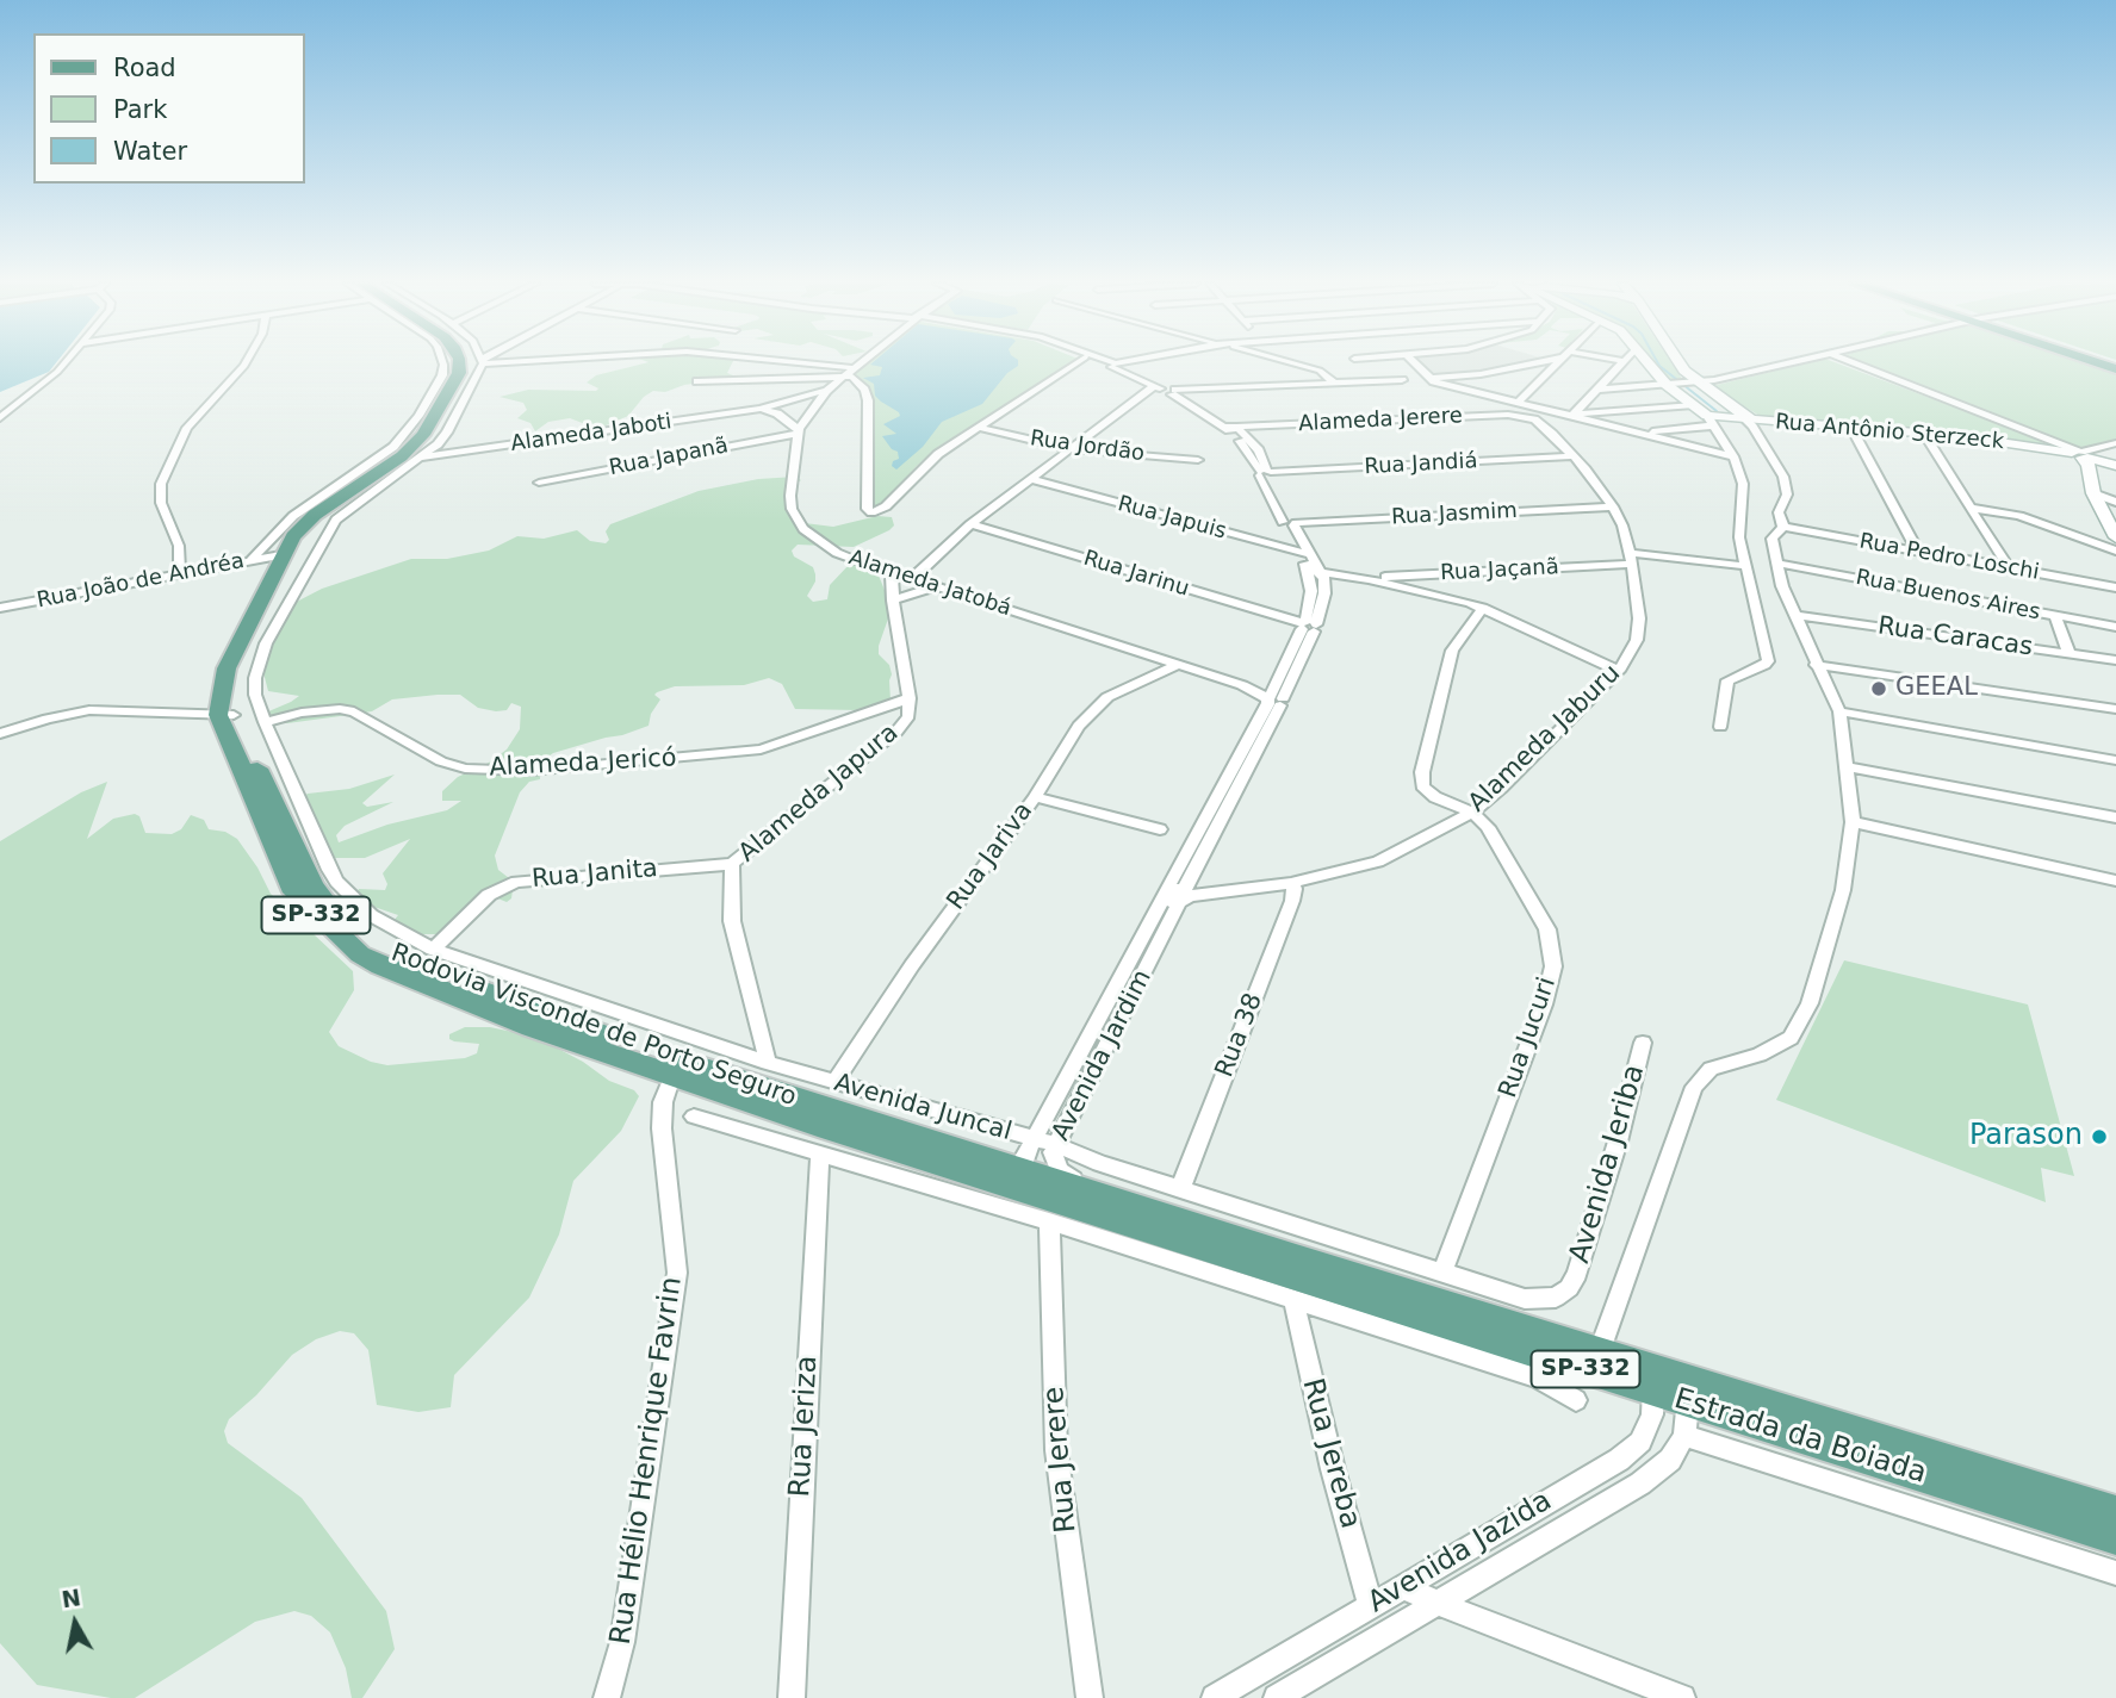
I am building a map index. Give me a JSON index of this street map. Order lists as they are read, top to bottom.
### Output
{
  "streets": {
    "main road": ["SP-332", "Rodovia Visconde de Porto Seguro", "Estrada da Boiada"],
    "street": [
      "Alameda Jerere",
      "Rua Antônio Sterzeck",
      "Alameda Jaboti",
      "Rua Jordão",
      "Rua Japanã",
      "Rua Jandiá",
      "Rua Jasmim",
      "Rua Japuis",
      "Rua Pedro Loschi",
      "Rua Jaçanã",
      "Rua Jarinu",
      "Rua João de Andréa",
      "Alameda Jatobá",
      "Rua Buenos Aires",
      "Rua Caracas",
      "Alameda Jaburu",
      "Alameda Jericó",
      "Alameda Japura",
      "Rua Jariva",
      "Rua Janita",
      "Rua 38",
      "Rua Jucuri",
      "Avenida Jardim",
      "Avenida Juncal",
      "Avenida Jeriba",
      "Rua Jeriza",
      "Rua Jereba",
      "Rua Jerere",
      "Rua Hélio Henrique Favrin",
      "Avenida Jazida"
    ]
  },
  "crossings": [
    ["Alameda Jerere", "Alameda Jaburu"],
    ["Alameda Jaboti", "Alameda Jatobá"],
    ["Alameda Jaboti", "Avenida Juncal"],
    ["Rua Japanã", "Alameda Jatobá"],
    ["Rua Jandiá", "Alameda Jaburu"],
    ["Rua Jasmim", "Alameda Jaburu"],
    ["Rua Jaçanã", "Alameda Jaburu"],
    ["Rua Jarinu", "Avenida Jardim"],
    ["Alameda Jatobá", "Alameda Japura"],
    ["Alameda Jatobá", "Rua Jariva"],
    ["Alameda Jatobá", "Avenida Jardim"],
    ["Alameda Jaburu", "Rua 38"],
    ["Alameda Jaburu", "Rua Jucuri"],
    ["Alameda Jaburu", "Avenida Jardim"],
    ["Alameda Jericó", "Alameda Japura"],
    ["Alameda Jericó", "Avenida Juncal"],
    ["Alameda Japura", "Rua Janita"],
    ["Alameda Japura", "Avenida Juncal"],
    ["Rua Jariva", "Avenida Juncal"],
    ["Rua Janita", "Avenida Juncal"],
    ["Rodovia Visconde de Porto Seguro", "Avenida Jardim"],
    ["Rodovia Visconde de Porto Seguro", "Estrada da Boiada"],
    ["Rodovia Visconde de Porto Seguro", "Rua Jerere"],
    ["Rodovia Visconde de Porto Seguro", "Rua Hélio Henrique Favrin"],
    ["Rua 38", "Avenida Juncal"],
    ["Rua Jucuri", "Avenida Juncal"],
    ["Avenida Jardim", "Avenida Juncal"],
    ["Avenida Jardim", "Estrada da Boiada"],
    ["Avenida Juncal", "Avenida Jeriba"],
    ["Estrada da Boiada", "Rua Jerere"],
    ["Estrada da Boiada", "Avenida Jazida"],
    ["Rua Jereba", "Avenida Jazida"]
  ],
  "places": ["GEEAL", "Parason"],
  "legend": ["Road", "Park", "Water"],
  "north": "top"
}
